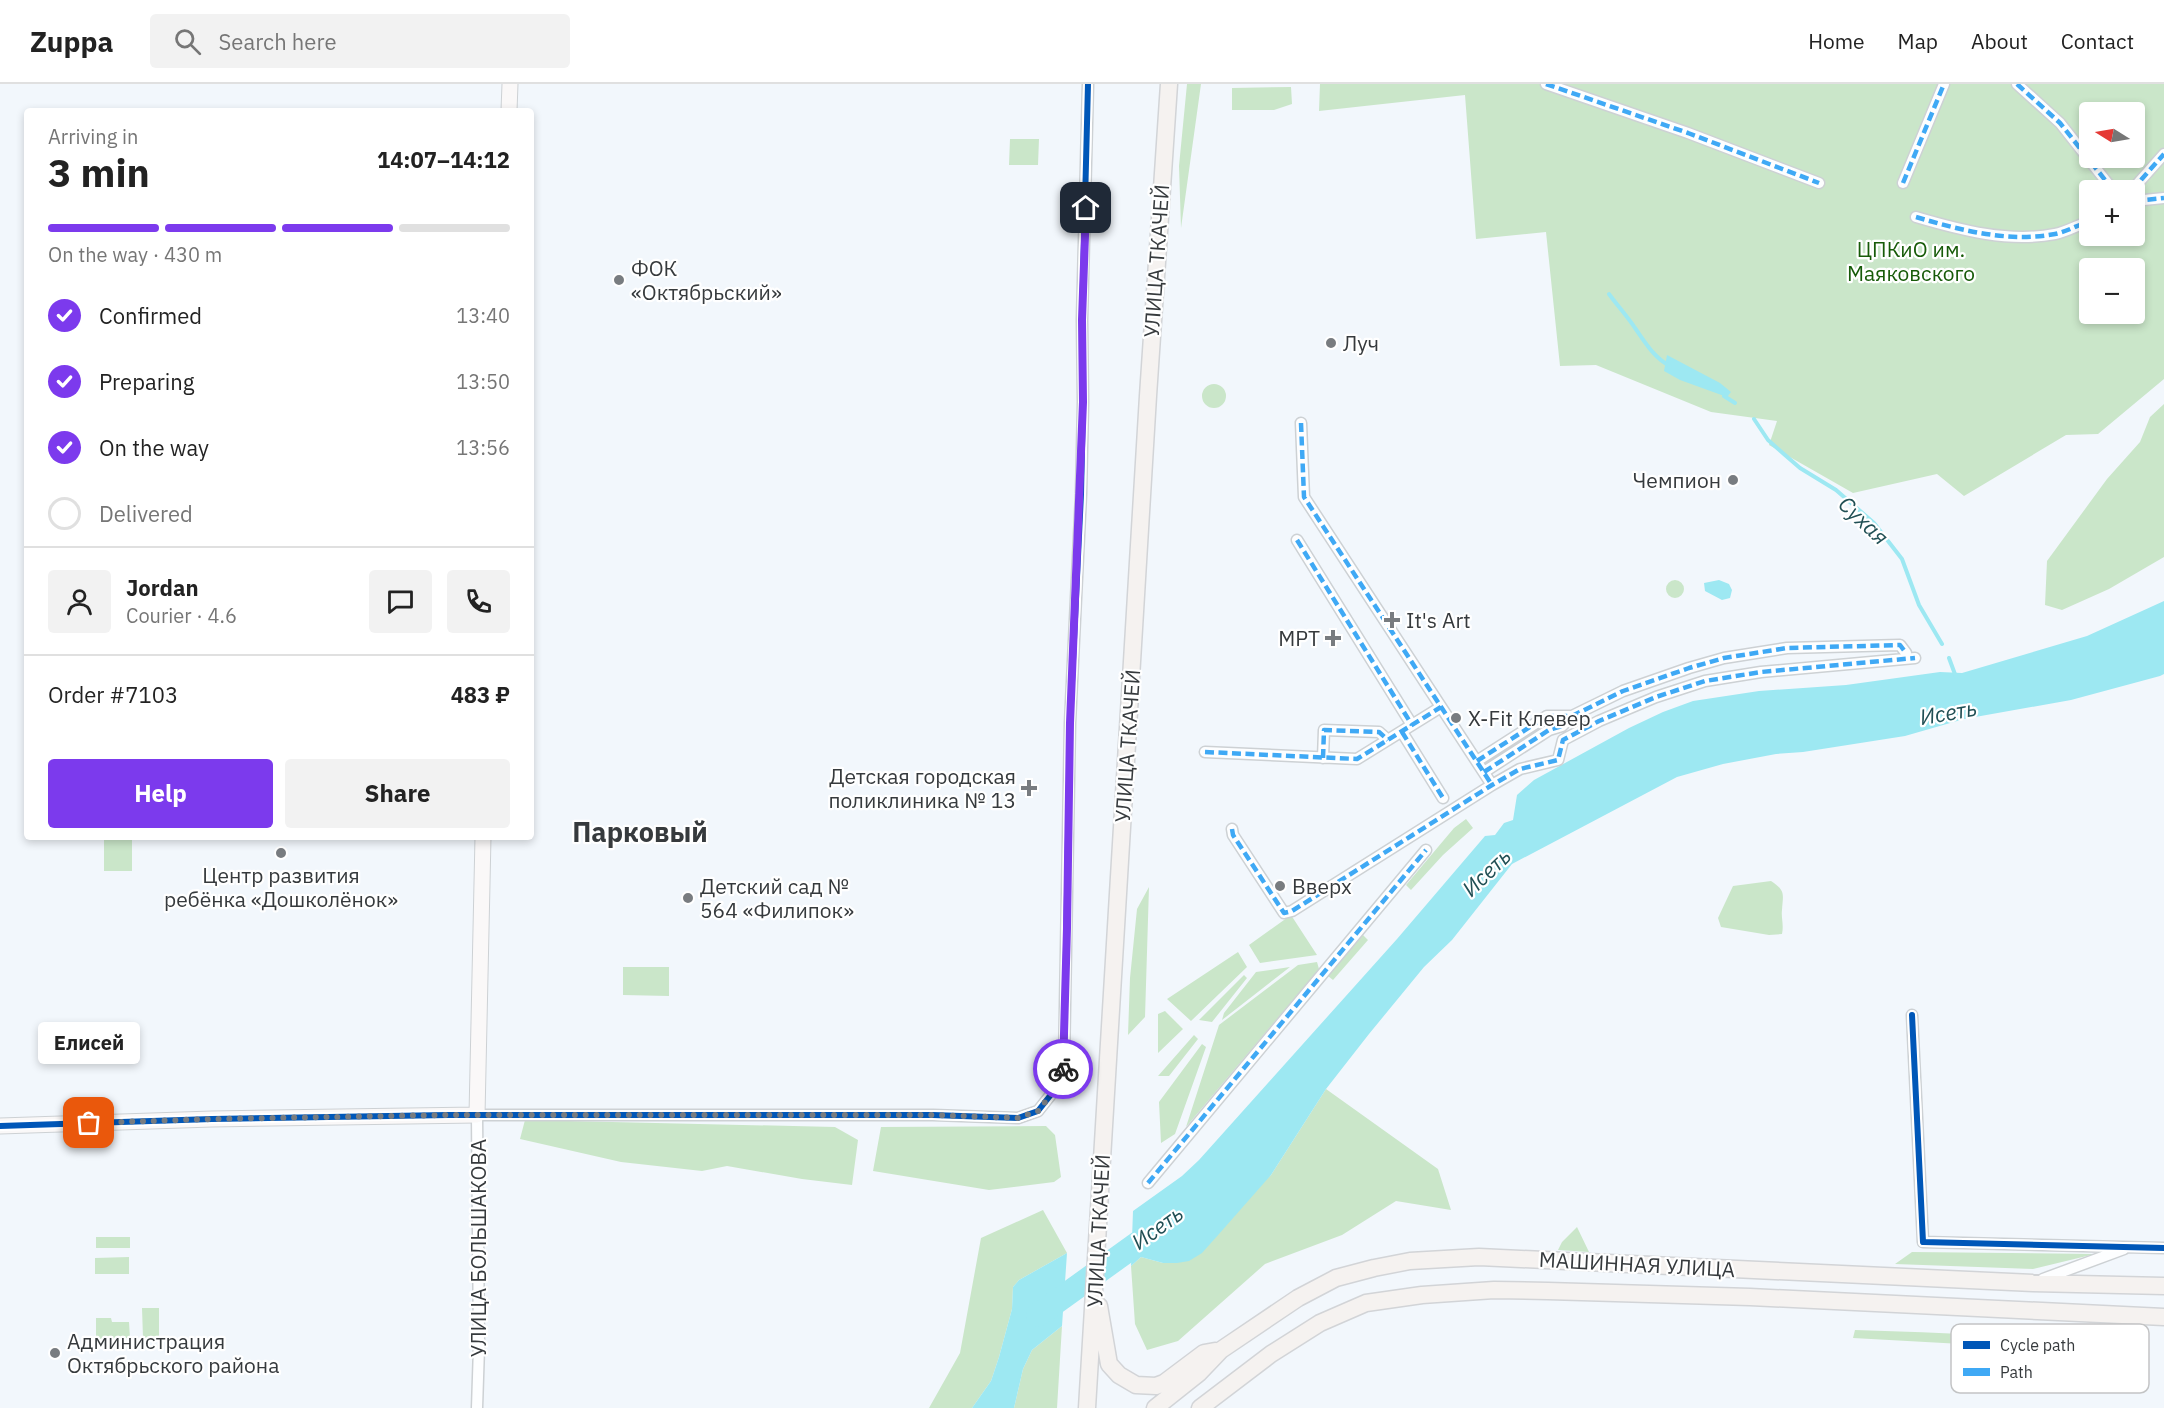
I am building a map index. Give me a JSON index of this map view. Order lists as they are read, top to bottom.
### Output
{
  "streets": {
    "main road": ["УЛИЦА ТКАЧЕЙ", "МАШИННАЯ УЛИЦА"],
    "street": ["УЛИЦА БОЛЬШАКОВА"]
  },
  "districts": ["Парковый"],
  "water": ["Сухая", "Исеть"],
  "parks": ["ЦПКиО им. Маяковского"],
  "places": {
    "other": [
      "ФОК «Октябрьский»",
      "Луч",
      "Чемпион",
      "X-Fit Клевер",
      "Центр развития ребёнка «Дошколёнок»",
      "Вверх",
      "Детский сад № 564 «Филипок»",
      "Елисей",
      "Администрация Октябрьского района"
    ],
    "health": ["It's Art", "МРТ", "Детская городская поликлиника № 13"]
  },
  "legend": ["Cycle path", "Path"],
  "north": "left",
  "page": {
    "header": "Zuppa",
    "search": "Search here",
    "nav": [
      "Home",
      "Map",
      "About",
      "Contact"
    ],
    "map_buttons": ["+", "−"],
    "heading": ["3 min", "Arriving in", "14:07–14:12"],
    "panel": [
      "Jordan",
      "Courier · 4.6",
      "Order #7103",
      "483 ₽"
    ],
    "bar": "On the way · 430 m",
    "list": [
      ["Confirmed", "13:40"],
      ["Preparing", "13:50"],
      ["On the way", "13:56"],
      "Delivered"
    ],
    "buttons": ["Help", "Share"],
    "bubble": "Елисей"
  }
}
